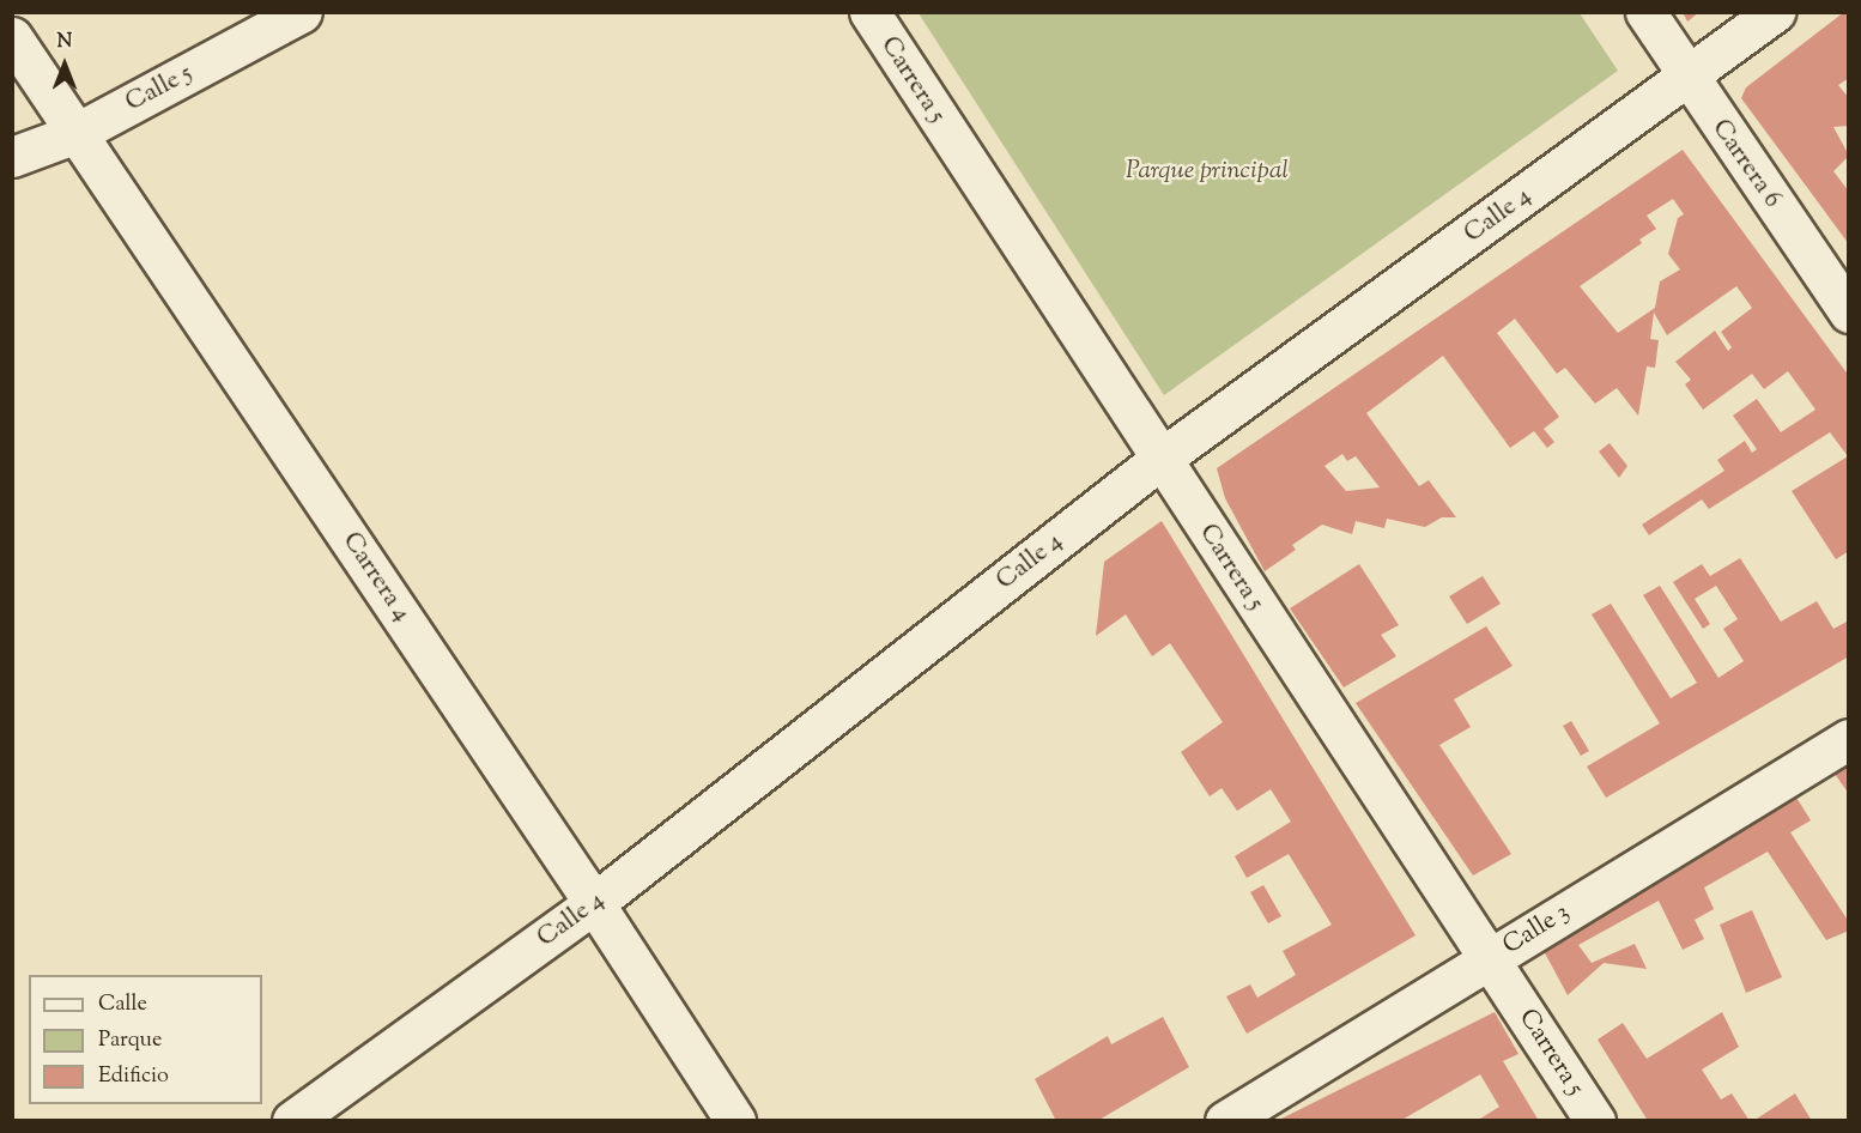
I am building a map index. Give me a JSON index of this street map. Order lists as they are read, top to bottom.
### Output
{
  "streets": {
    "street": [
      "Carrera 5",
      "Calle 5",
      "Carrera 6",
      "Calle 4",
      "Carrera 4",
      "Calle 3"
    ]
  },
  "crossings": [
    ["Carrera 5", "Calle 4"],
    ["Carrera 5", "Calle 3"],
    ["Calle 5", "Carrera 4"],
    ["Carrera 6", "Calle 4"],
    ["Calle 4", "Carrera 4"]
  ],
  "parks": ["Parque principal"],
  "legend": ["Calle", "Parque", "Edificio"],
  "north": "top"
}
